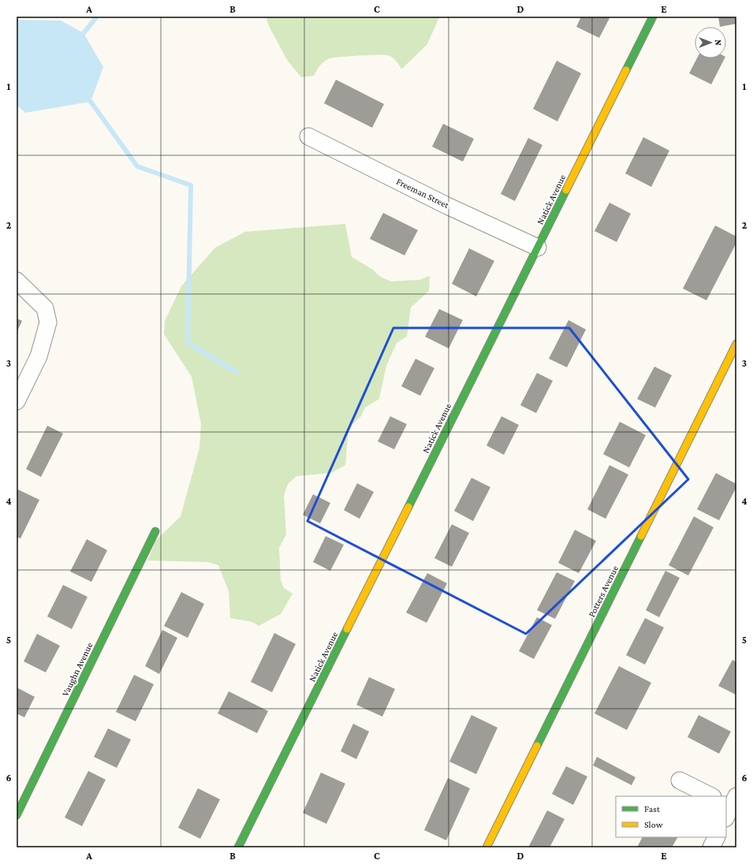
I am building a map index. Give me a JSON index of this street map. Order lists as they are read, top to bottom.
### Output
{
  "streets": {
    "street": [
      "Freeman Street",
      "Natick Avenue",
      "Potters Avenue",
      "Vaughn Avenue"
    ]
  },
  "crossings": [
    ["Freeman Street", "Natick Avenue"]
  ],
  "legend": ["Fast", "Slow"],
  "north": "right",
  "grid": {
    "columns": [
      "A",
      "B",
      "C",
      "D",
      "E"
    ],
    "rows": [
      "1",
      "2",
      "3",
      "4",
      "5",
      "6"
    ]
  }
}
